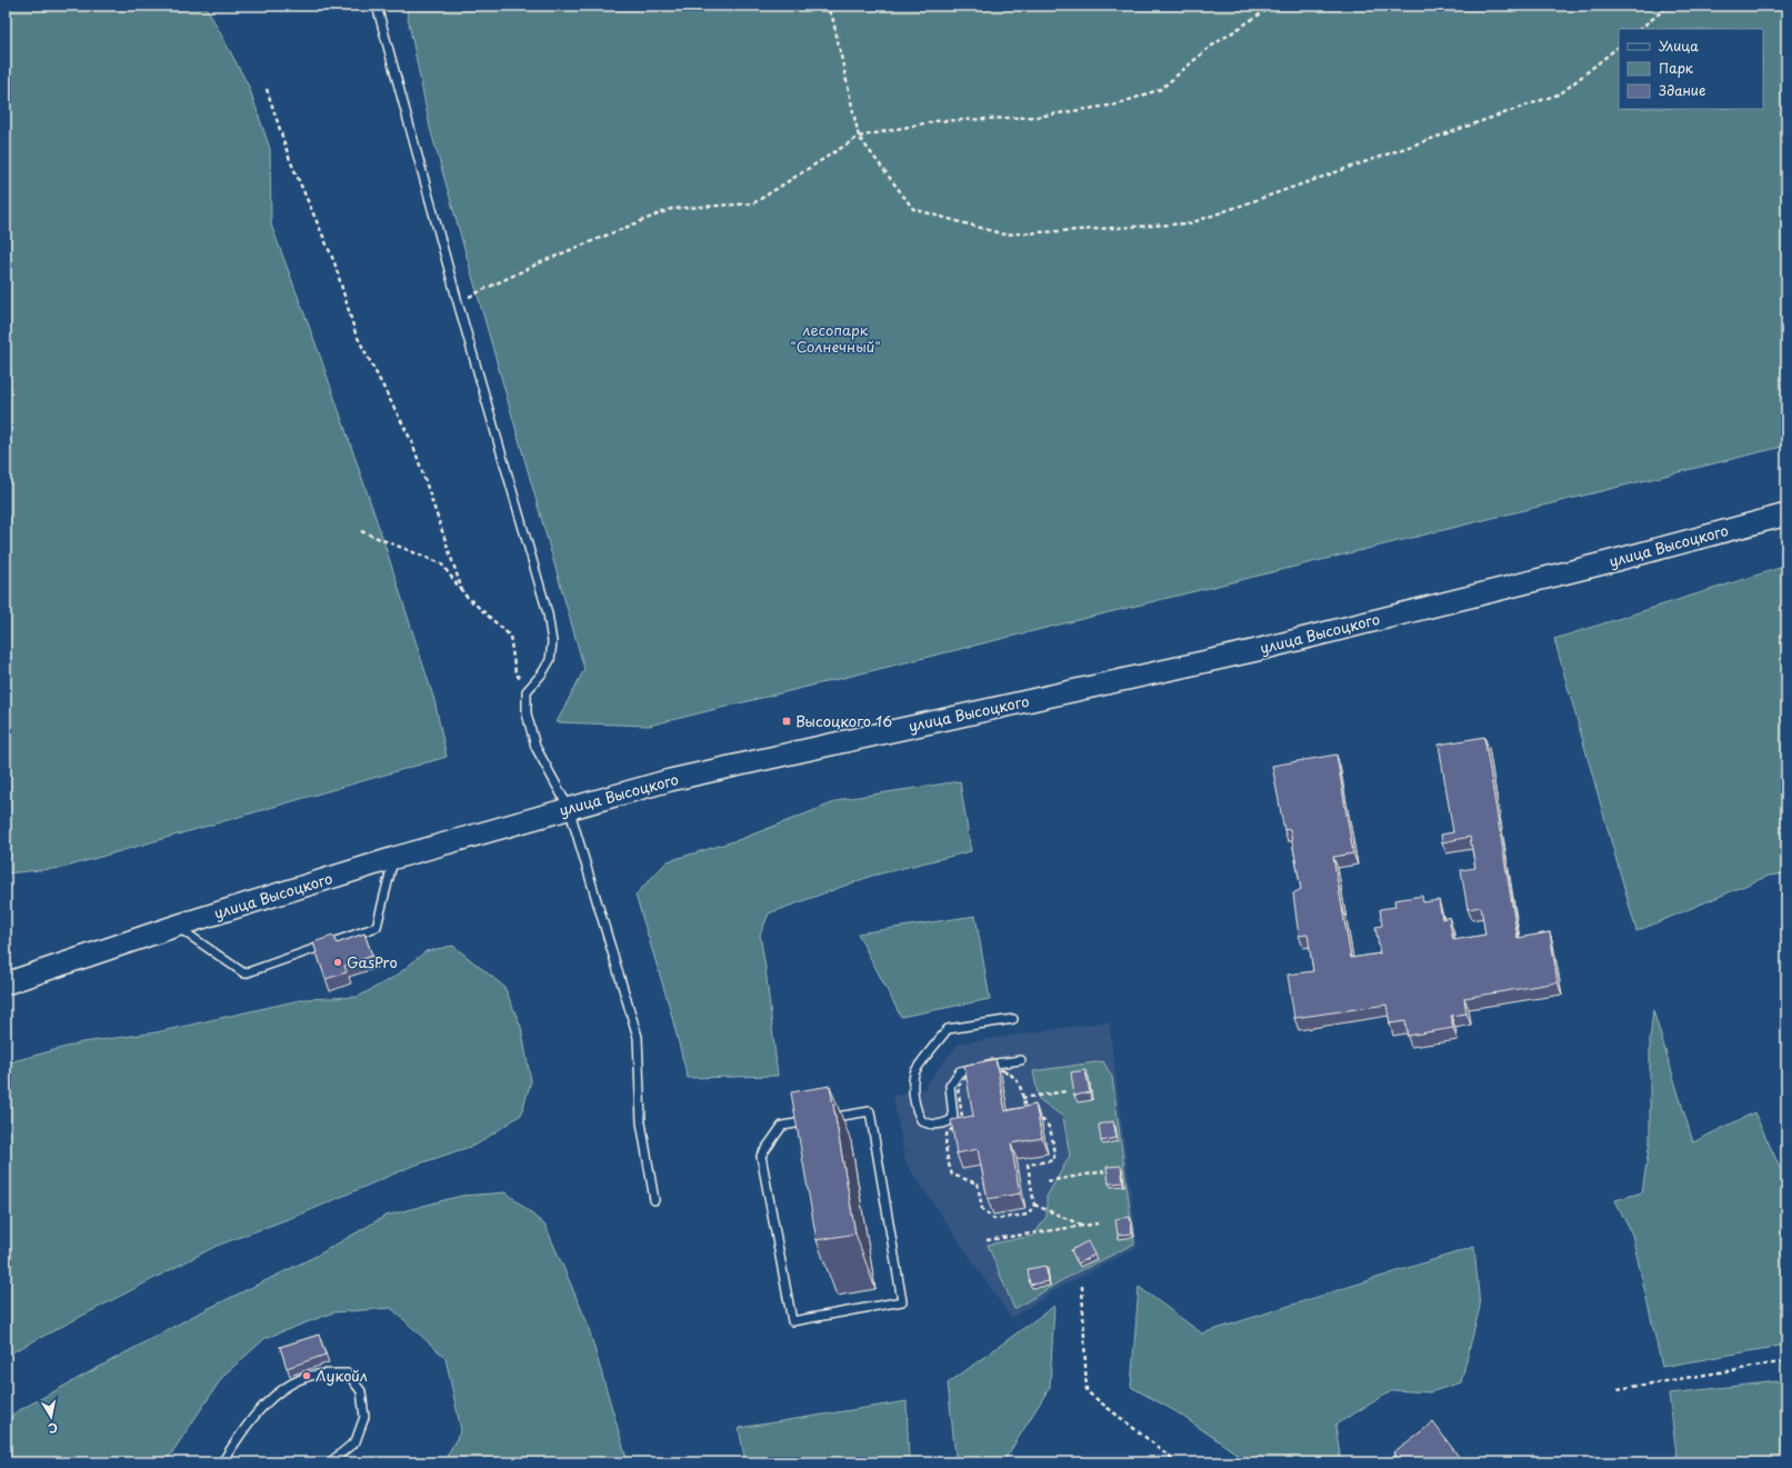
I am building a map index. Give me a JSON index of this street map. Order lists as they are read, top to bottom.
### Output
{
  "streets": {
    "main road": ["улица Высоцкого"]
  },
  "parks": ["лесопарк \"Солнечный\""],
  "places": {
    "transit": ["Высоцкого 16"],
    "other": ["GasPro", "Лукойл"]
  },
  "legend": ["Улица", "Парк", "Здание"],
  "north": "bottom"
}
